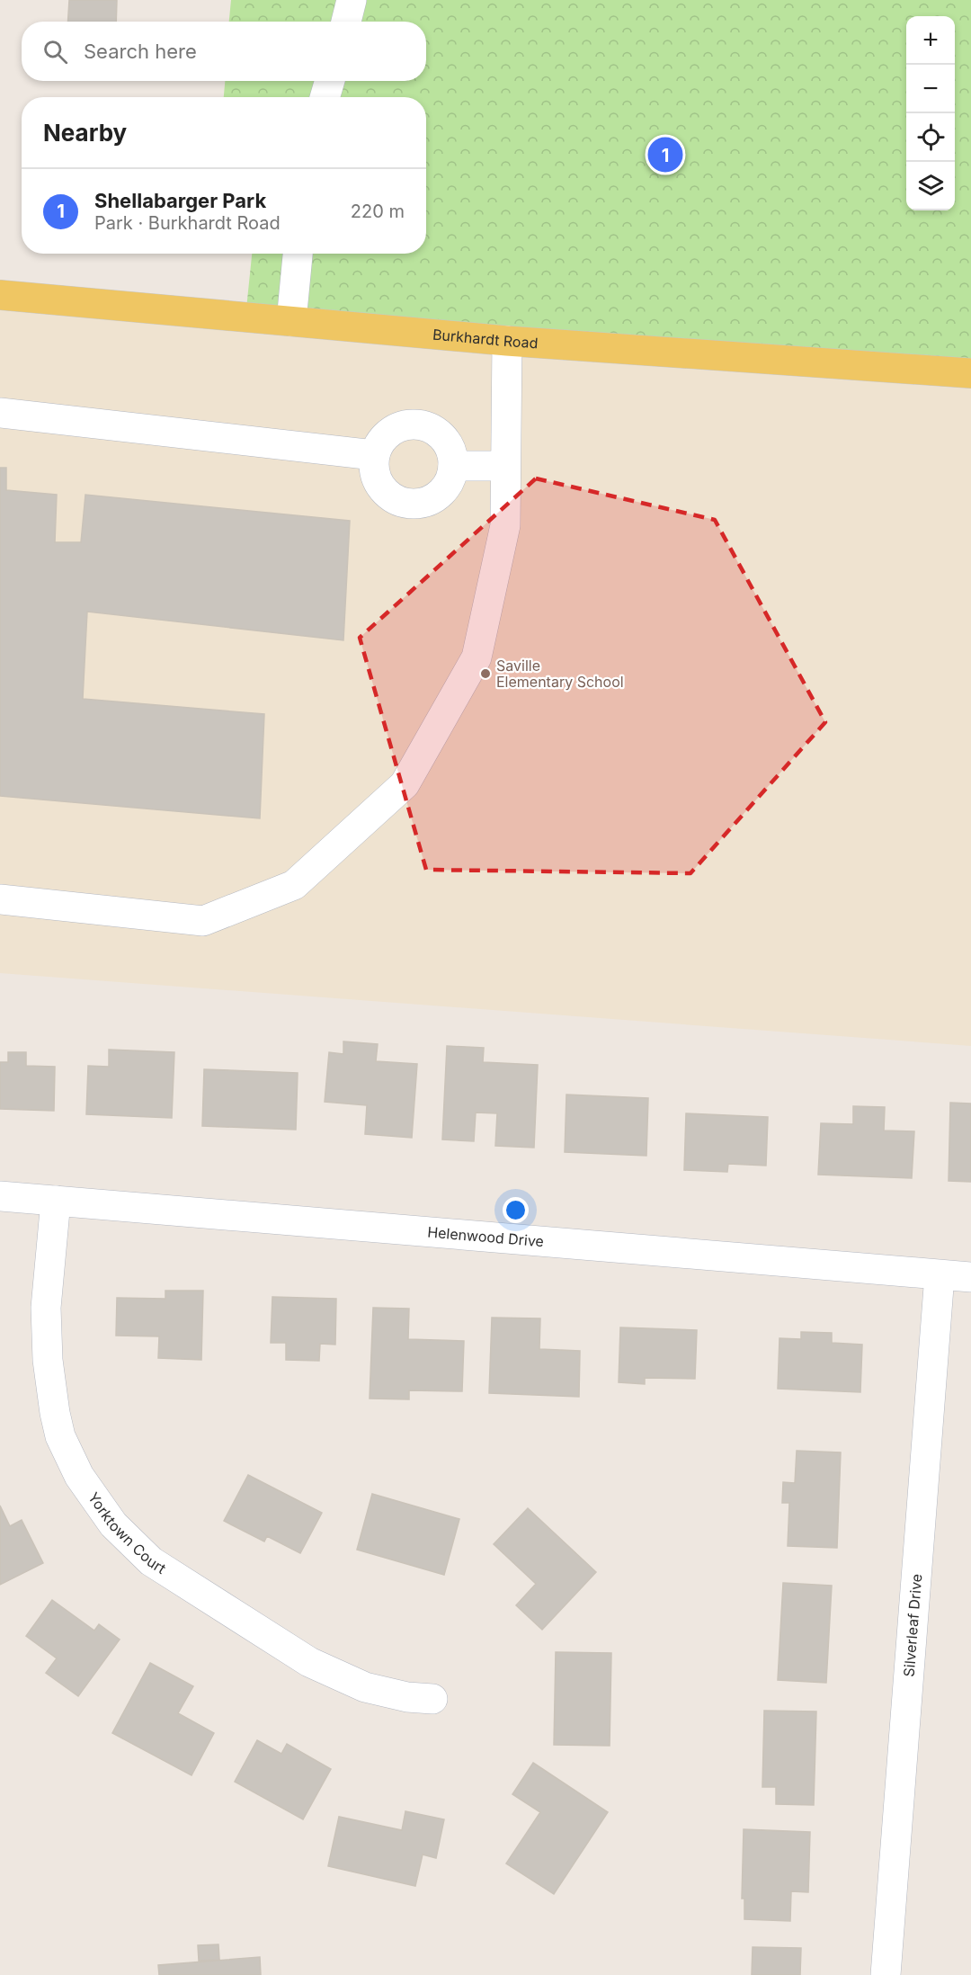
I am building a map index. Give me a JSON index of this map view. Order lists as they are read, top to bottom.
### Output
{
  "streets": {
    "main road": ["Burkhardt Road"],
    "street": ["Helenwood Drive", "Yorktown Court", "Silverleaf Drive"]
  },
  "crossings": [
    ["Helenwood Drive", "Yorktown Court"],
    ["Helenwood Drive", "Silverleaf Drive"]
  ],
  "places": ["Saville Elementary School"],
  "page": {
    "map_buttons": ["+", "−"],
    "search": "Search here",
    "heading": "Nearby",
    "pins": "1",
    "list": [
      {
        "mark": "1",
        "name": "Shellabarger Park",
        "note": "Park · Burkhardt Road",
        "value": "220 m"
      }
    ]
  }
}
